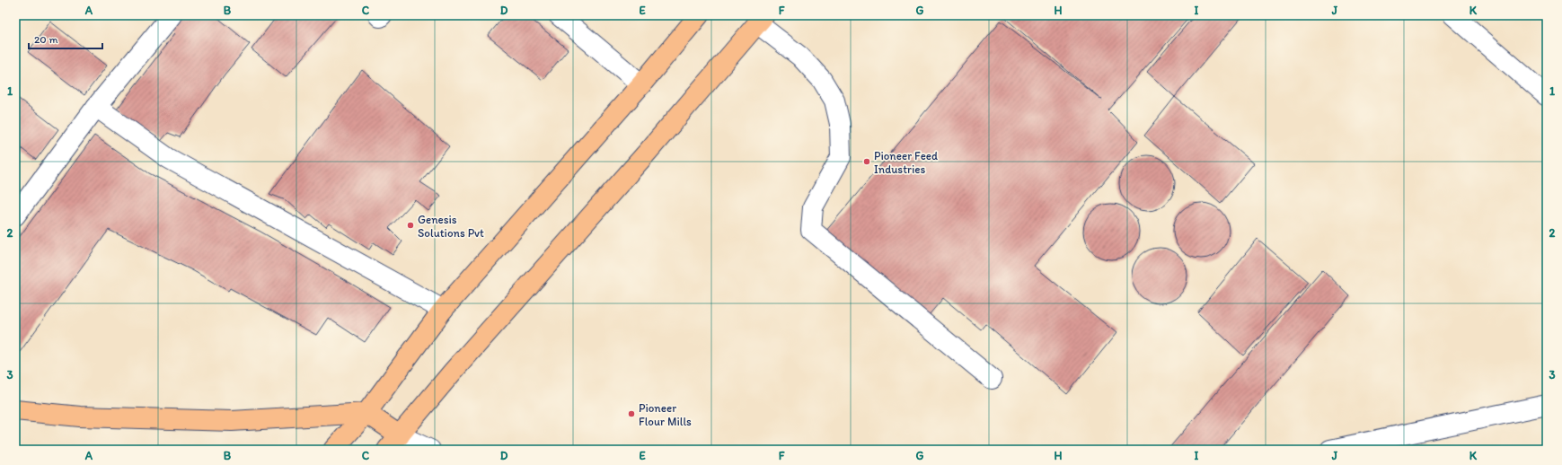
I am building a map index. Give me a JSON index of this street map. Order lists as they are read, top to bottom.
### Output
{
  "places": ["Pioneer Feed Industries", "Genesis Solutions Pvt", "Pioneer Flour Mills"],
  "scale_bar": "20 m",
  "grid": {
    "columns": [
      "A",
      "B",
      "C",
      "D",
      "E",
      "F",
      "G",
      "H",
      "I",
      "J",
      "K"
    ],
    "rows": ["1", "2", "3"]
  }
}
